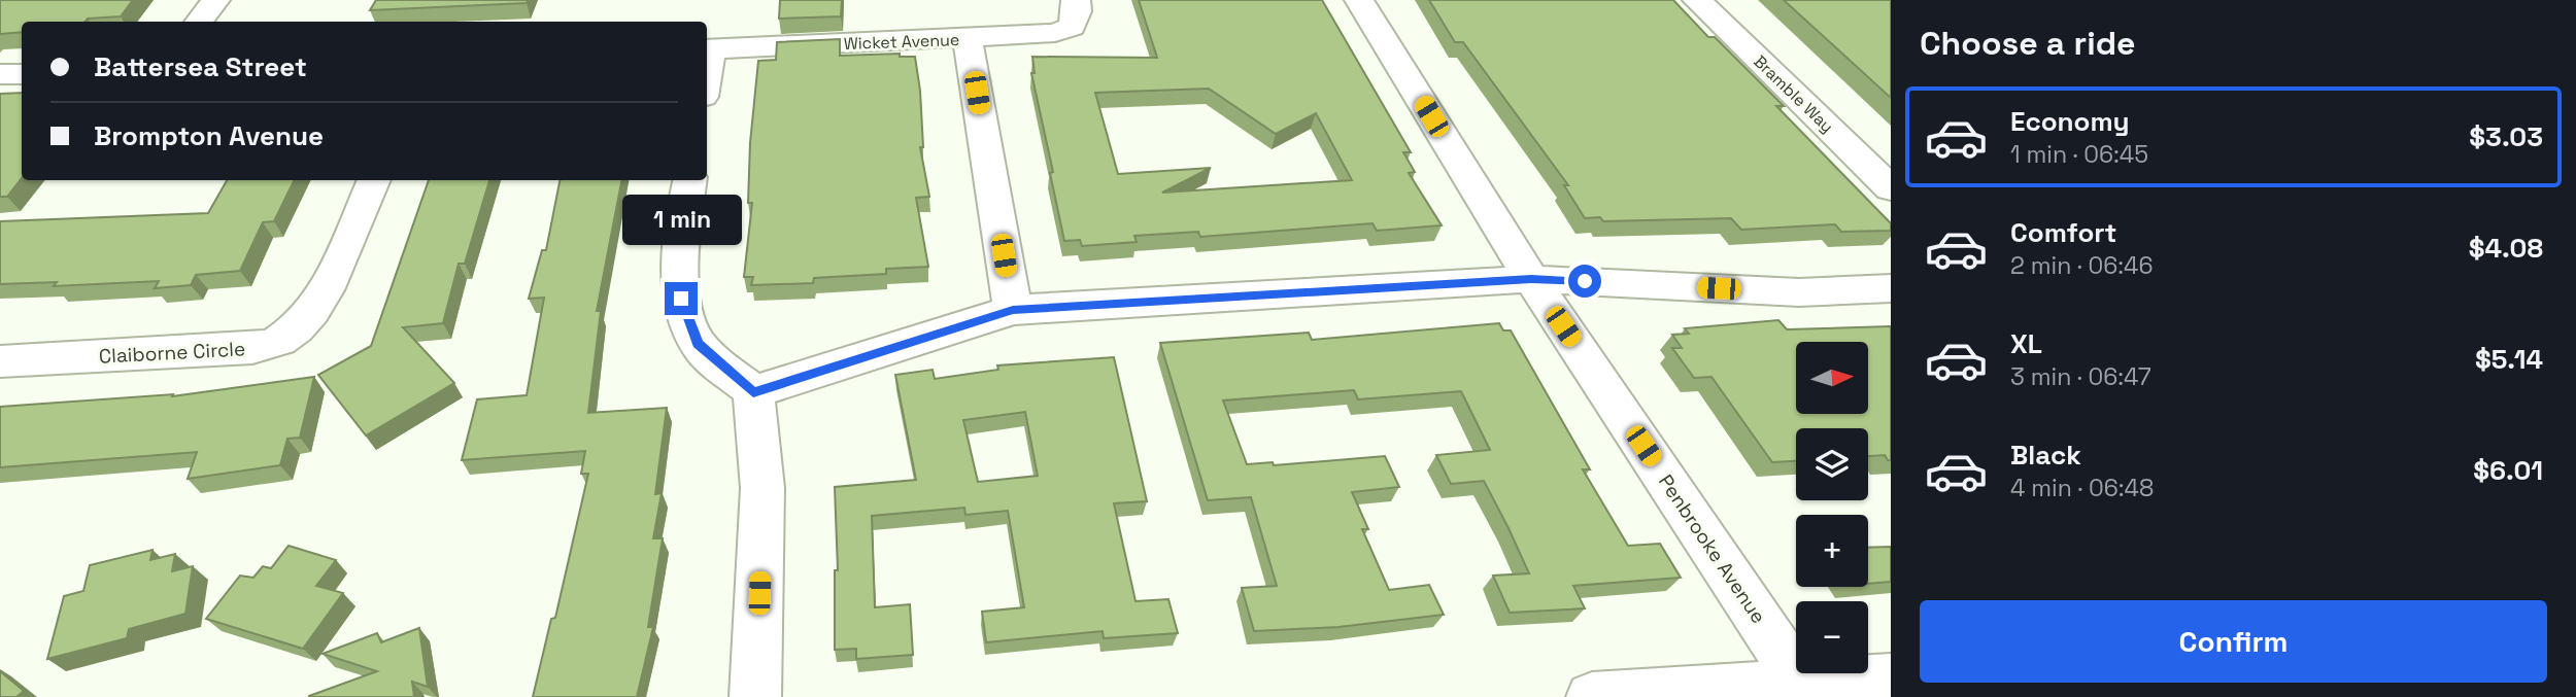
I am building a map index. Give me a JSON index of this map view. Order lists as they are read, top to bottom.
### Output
{
  "streets": {
    "street": [
      "Wicket Avenue",
      "Bramble Way",
      "Claiborne Circle",
      "Penbrooke Avenue"
    ]
  },
  "north": "right",
  "page": {
    "heading": "Choose a ride",
    "banner": ["Battersea Street", "Brompton Avenue"],
    "list": [
      {
        "name": "Economy",
        "note": "1 min · 06:45",
        "value": "$3.03"
      },
      {
        "name": "Comfort",
        "note": "2 min · 06:46",
        "value": "$4.08"
      },
      {
        "name": "XL",
        "note": "3 min · 06:47",
        "value": "$5.14"
      },
      {
        "name": "Black",
        "note": "4 min · 06:48",
        "value": "$6.01"
      }
    ],
    "bubble": "1 min",
    "map_buttons": ["+", "−"],
    "buttons": "Confirm"
  }
}
